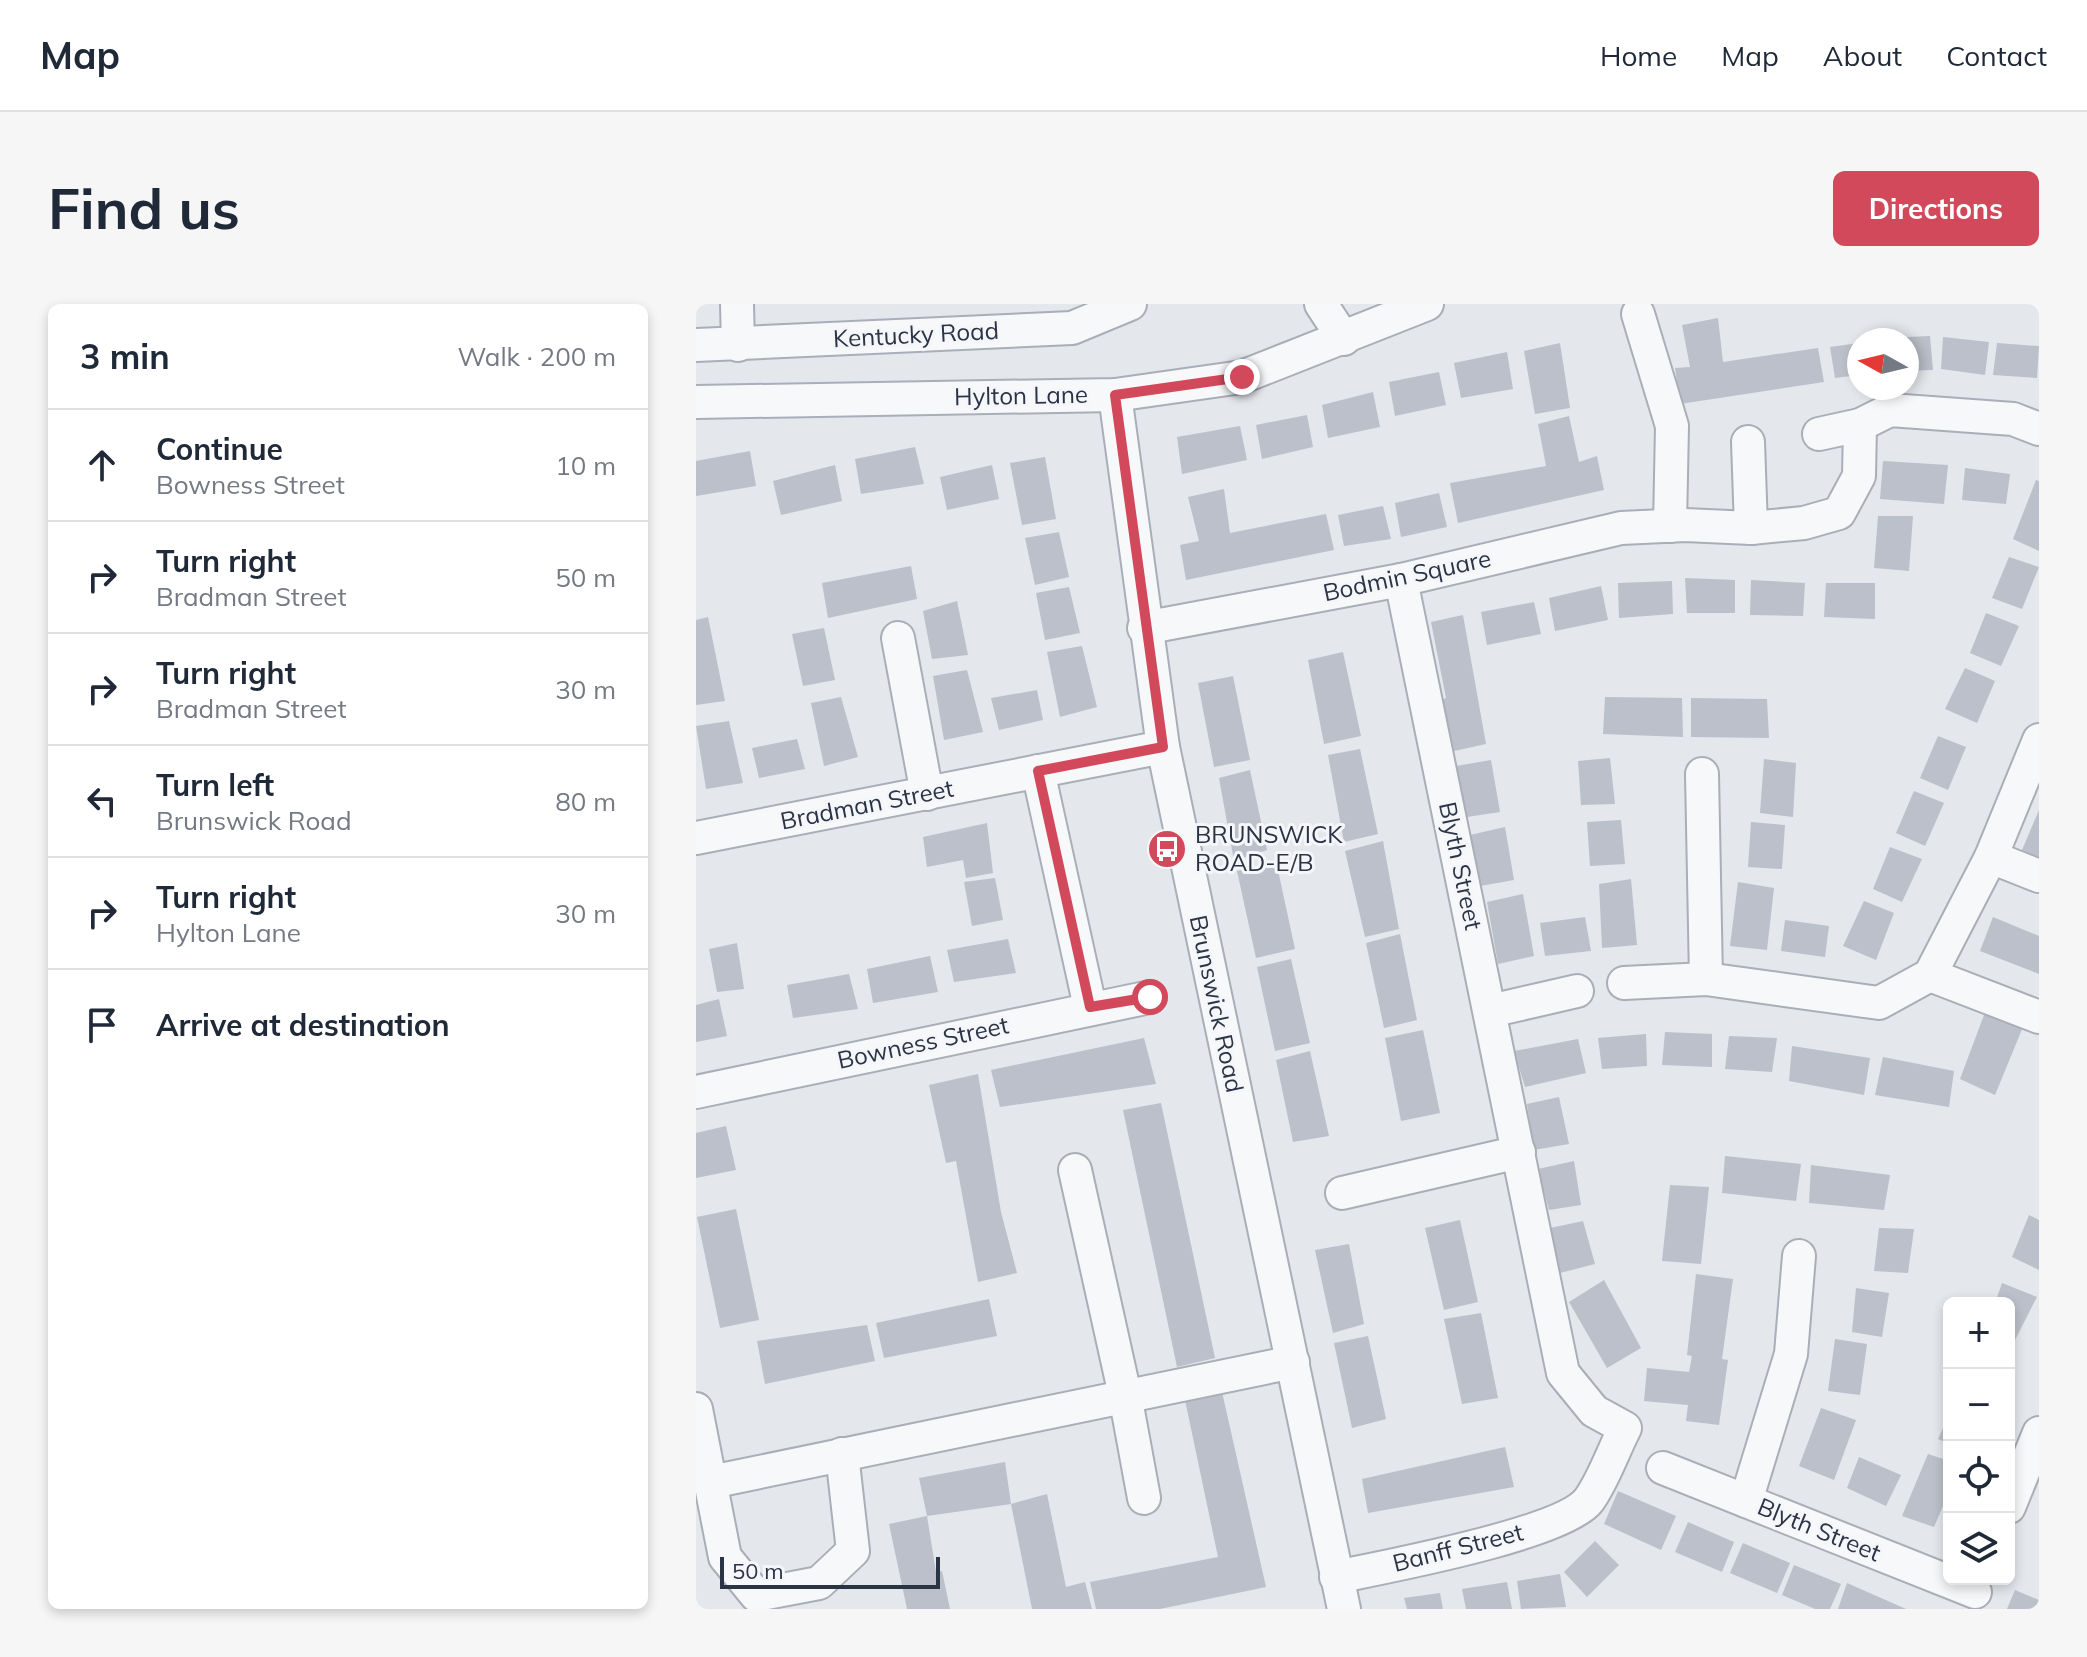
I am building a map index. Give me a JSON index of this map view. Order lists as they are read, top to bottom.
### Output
{
  "streets": {
    "street": [
      "Kentucky Road",
      "Hylton Lane",
      "Bodmin Square",
      "Bradman Street",
      "Blyth Street",
      "Brunswick Road",
      "Bowness Street",
      "Banff Street"
    ]
  },
  "crossings": [
    ["Hylton Lane", "Brunswick Road"],
    ["Bodmin Square", "Blyth Street"],
    ["Bodmin Square", "Brunswick Road"],
    ["Bradman Street", "Brunswick Road"],
    ["Blyth Street", "Banff Street"],
    ["Brunswick Road", "Banff Street"]
  ],
  "places": {
    "bus stop": ["BRUNSWICK ROAD-E/B"]
  },
  "scale_bar": "50 m",
  "north": "left",
  "page": {
    "header": "Map",
    "nav": [
      "Home",
      "Map",
      "About",
      "Contact"
    ],
    "buttons": "Directions",
    "title": "Find us",
    "heading": ["3 min", "Walk · 200 m"],
    "list": [
      ["Continue", "Bowness Street", "10 m"],
      ["Turn right", "Bradman Street", "50 m"],
      ["Turn right", "Bradman Street", "30 m"],
      ["Turn left", "Brunswick Road", "80 m"],
      ["Turn right", "Hylton Lane", "30 m"],
      "Arrive at destination"
    ],
    "map_buttons": ["+", "−"],
    "scale": "50 m"
  }
}
